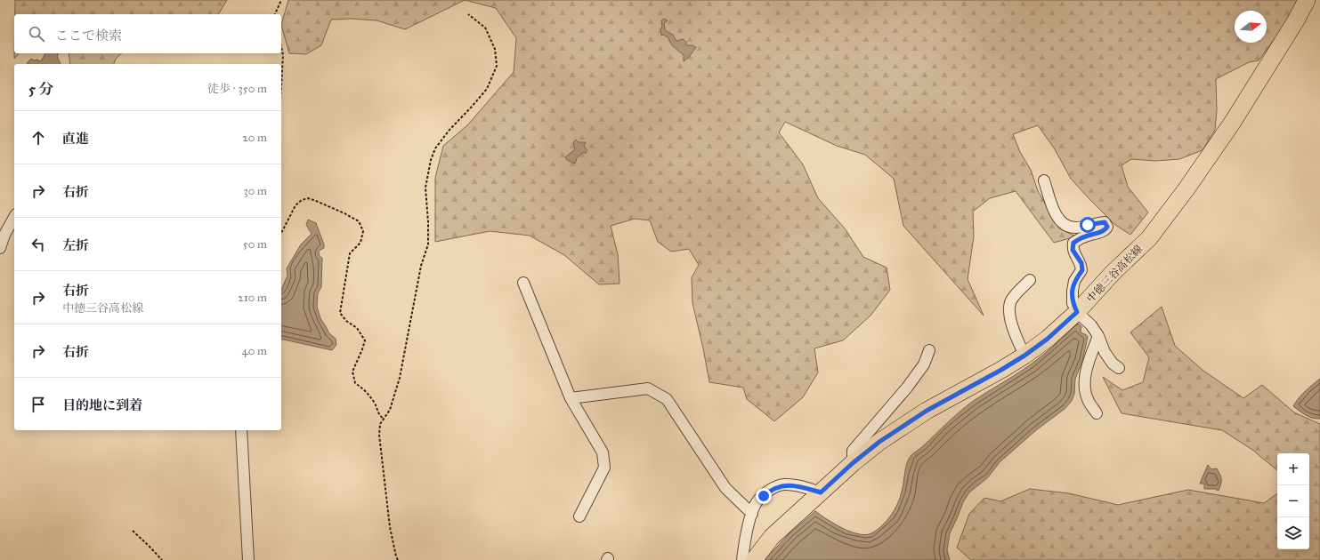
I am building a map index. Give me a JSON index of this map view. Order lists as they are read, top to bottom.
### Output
{
  "streets": {
    "main road": ["中徳三谷高松線"]
  },
  "north": "right",
  "page": {
    "search": "ここで検索",
    "heading": ["5 分", "徒歩 · 350 m"],
    "list": [
      ["直進", "20 m"],
      ["右折", "30 m"],
      ["左折", "50 m"],
      ["右折", "中徳三谷高松線", "210 m"],
      ["右折", "40 m"],
      "目的地に到着"
    ],
    "map_buttons": ["+", "−"]
  }
}
